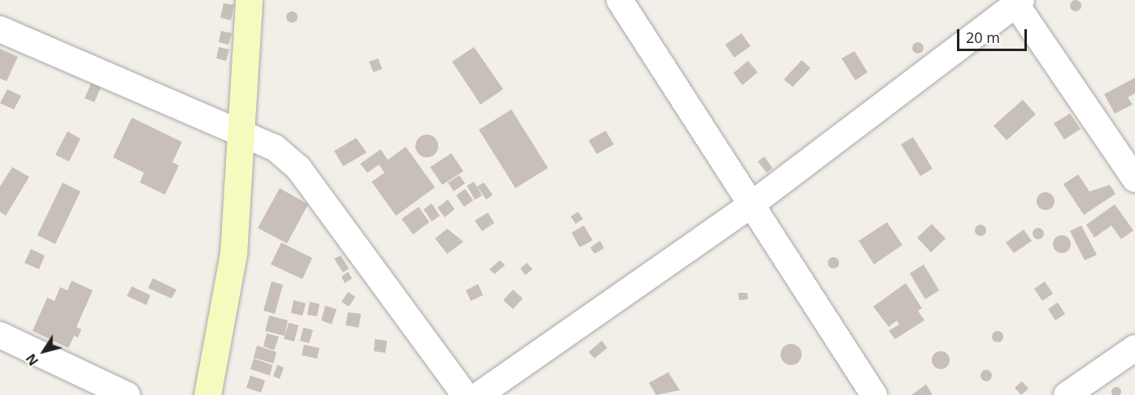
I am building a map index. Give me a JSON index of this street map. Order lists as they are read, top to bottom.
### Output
{
  "scale_bar": "20 m",
  "north": "bottom left"
}
